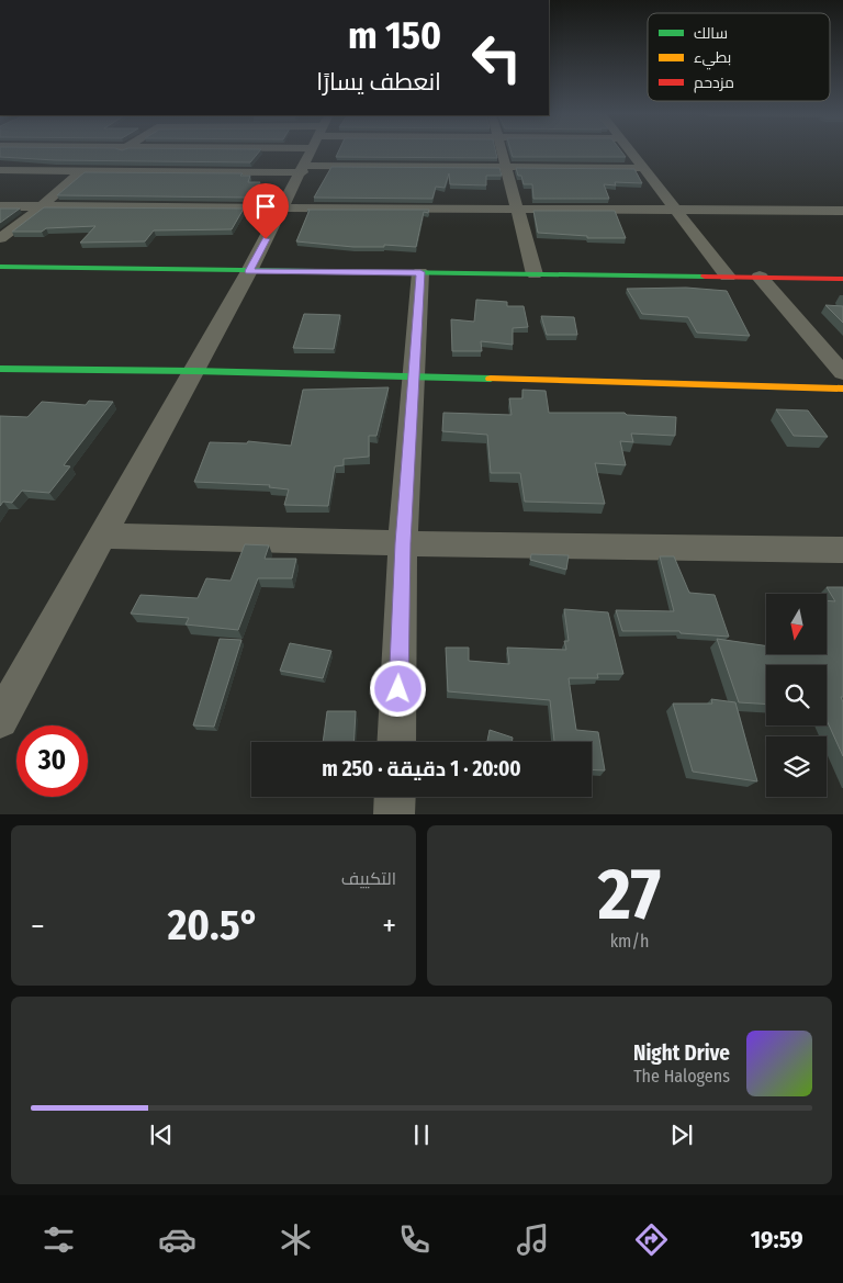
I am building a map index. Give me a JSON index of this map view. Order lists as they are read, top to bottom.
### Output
{
  "legend": ["سالك", "بطيء", "مزدحم"],
  "north": "bottom",
  "page": {
    "turn": ["150 m", "انعطف يسارًا"],
    "limit": "30",
    "trip": "20:00 · 1 دقيقة · 250 m",
    "tile": [
      ["27", "km/h"],
      "التكييف"
    ],
    "heat": ["−", "20.5°", "+"],
    "song": ["Night Drive", "The Halogens"],
    "tabs": "19:59"
  }
}
